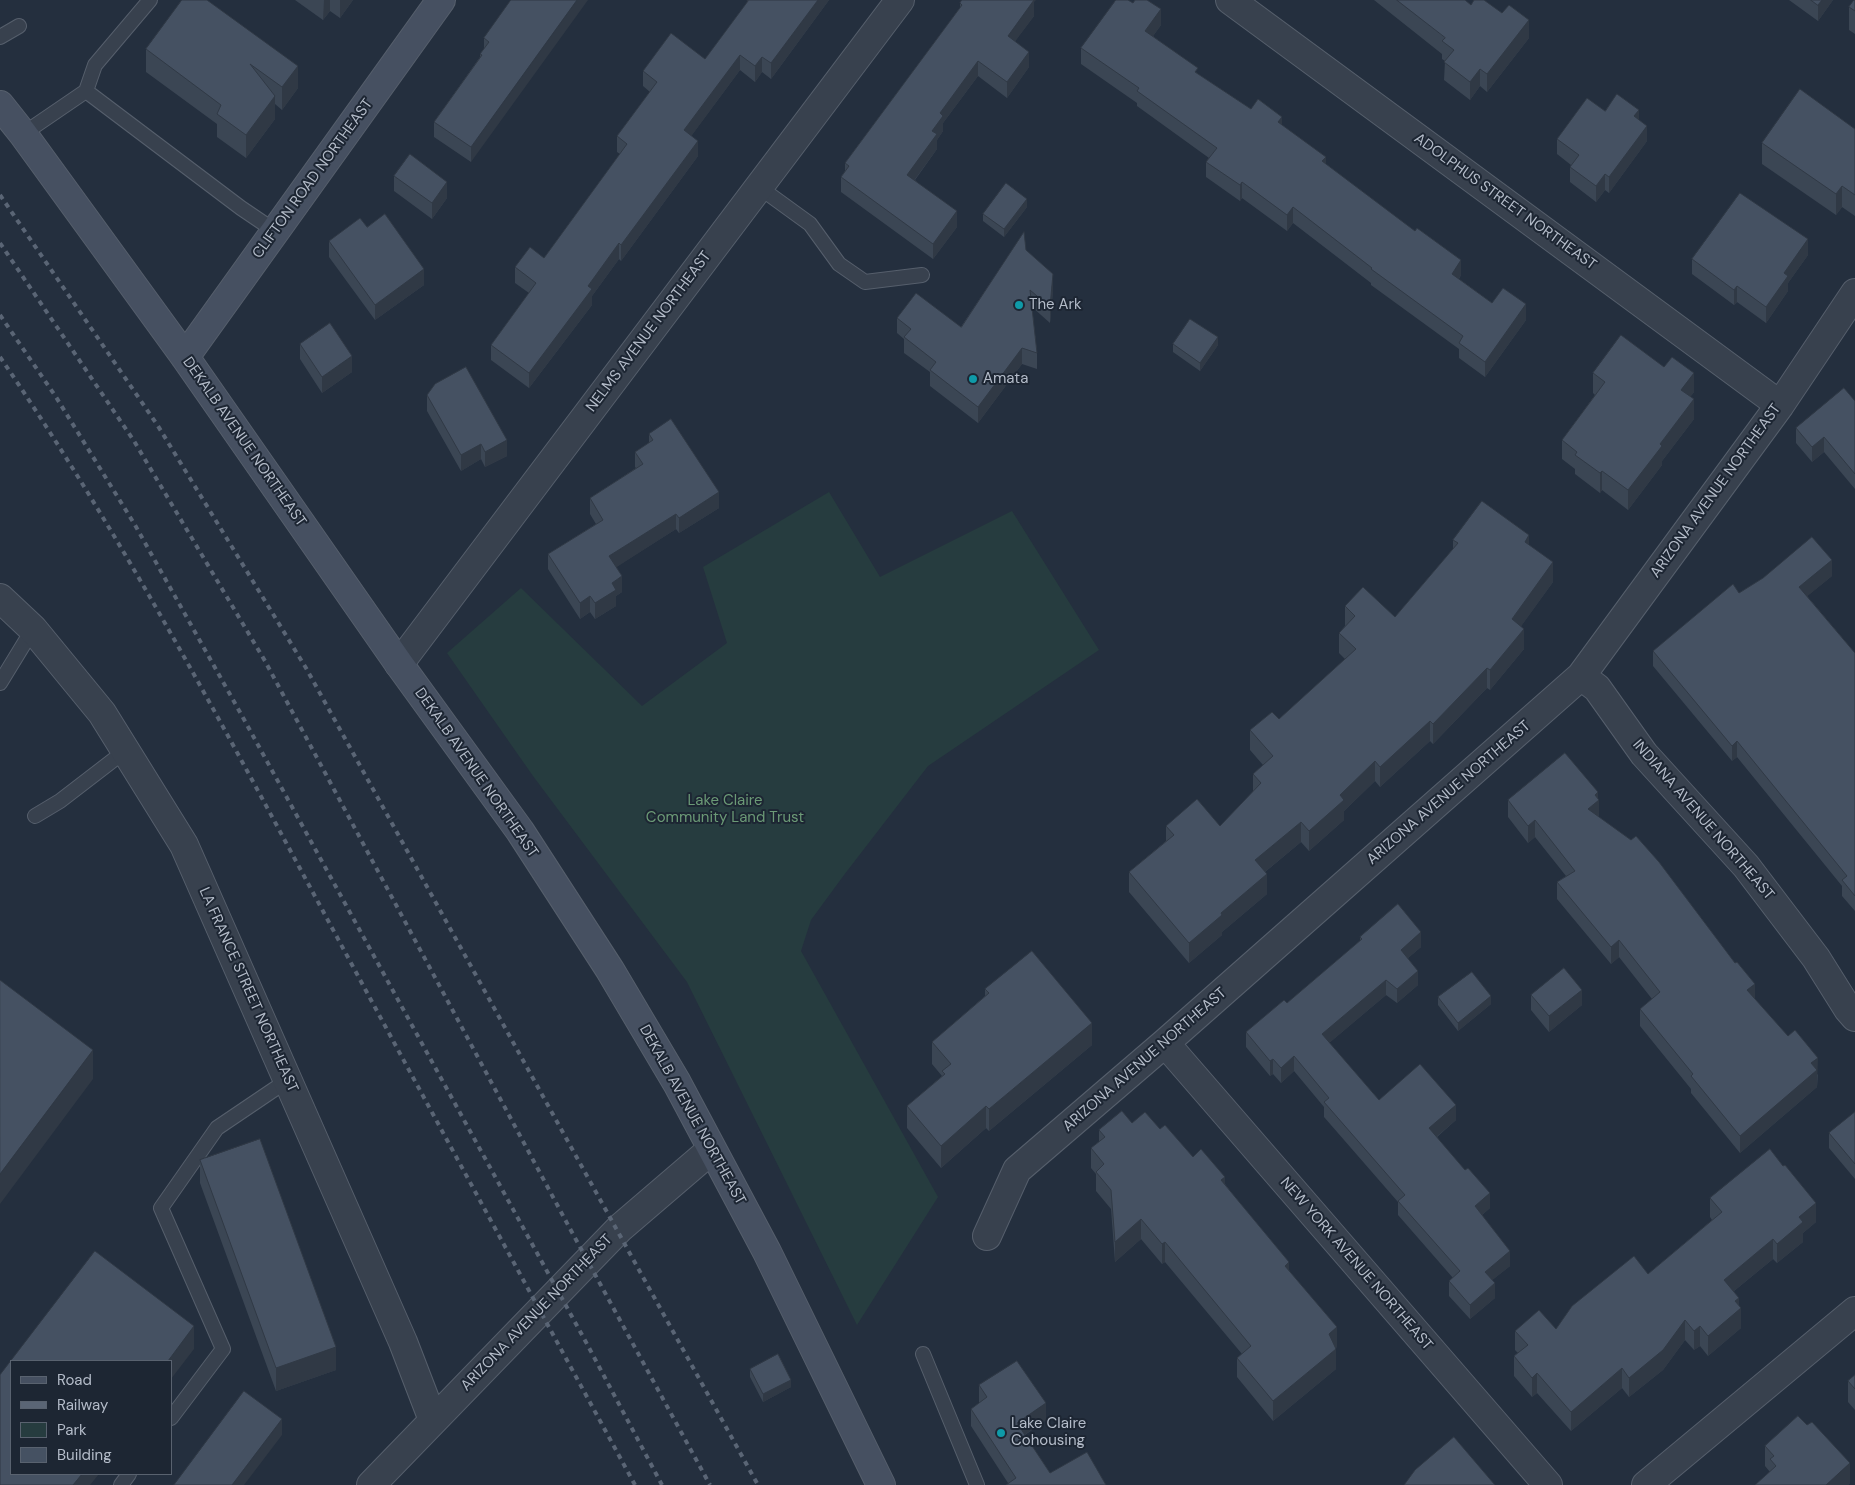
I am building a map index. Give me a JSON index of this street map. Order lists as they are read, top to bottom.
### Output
{
  "streets": {
    "main road": ["CLIFTON ROAD NORTHEAST", "DEKALB AVENUE NORTHEAST"],
    "street": [
      "ADOLPHUS STREET NORTHEAST",
      "NELMS AVENUE NORTHEAST",
      "ARIZONA AVENUE NORTHEAST",
      "INDIANA AVENUE NORTHEAST",
      "LA FRANCE STREET NORTHEAST",
      "NEW YORK AVENUE NORTHEAST"
    ]
  },
  "crossings": [
    ["CLIFTON ROAD NORTHEAST", "DEKALB AVENUE NORTHEAST"],
    ["ADOLPHUS STREET NORTHEAST", "ARIZONA AVENUE NORTHEAST"],
    ["NELMS AVENUE NORTHEAST", "DEKALB AVENUE NORTHEAST"],
    ["DEKALB AVENUE NORTHEAST", "ARIZONA AVENUE NORTHEAST"],
    ["ARIZONA AVENUE NORTHEAST", "INDIANA AVENUE NORTHEAST"],
    ["ARIZONA AVENUE NORTHEAST", "LA FRANCE STREET NORTHEAST"],
    ["ARIZONA AVENUE NORTHEAST", "NEW YORK AVENUE NORTHEAST"]
  ],
  "parks": ["Lake Claire Community Land Trust"],
  "places": ["The Ark", "Amata", "Lake Claire Cohousing"],
  "legend": [
    "Road",
    "Railway",
    "Park",
    "Building"
  ]
}
